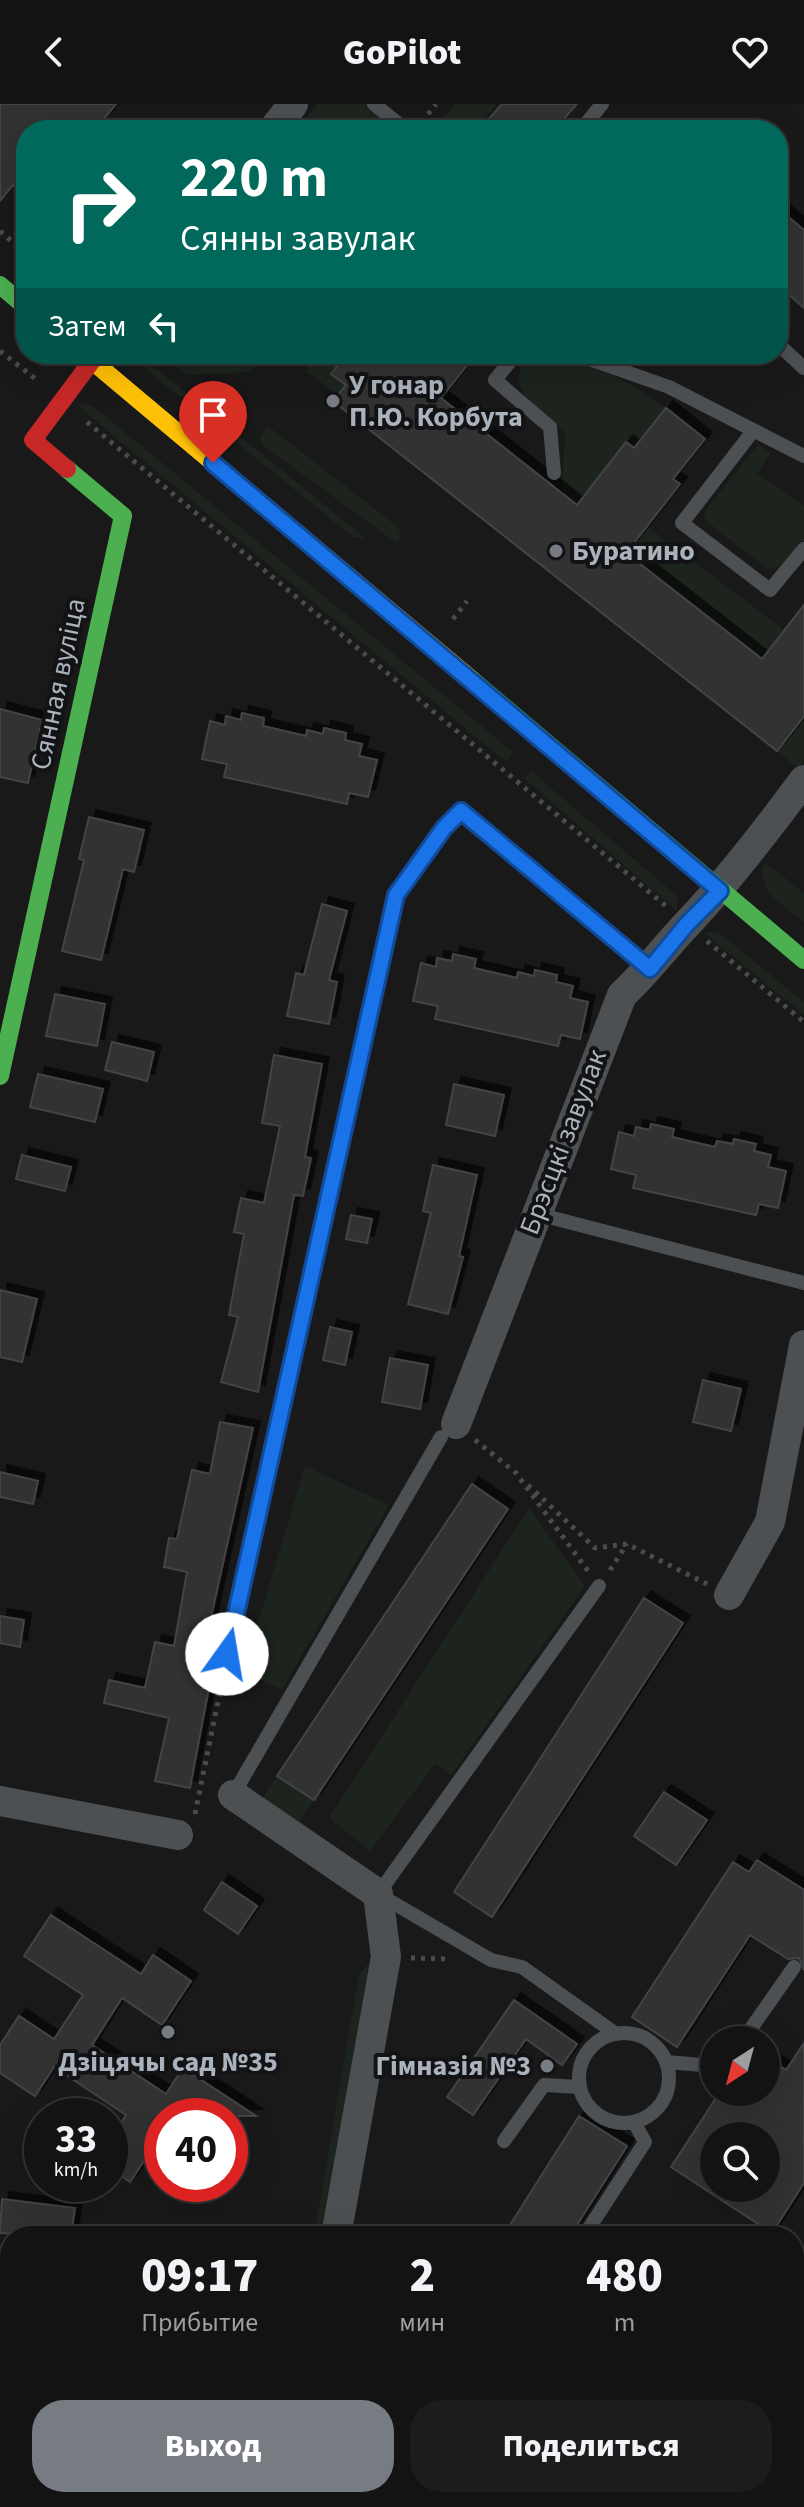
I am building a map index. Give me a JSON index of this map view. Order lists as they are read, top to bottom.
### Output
{
  "streets": {
    "street": ["Сянная вуліца", "Брэсцкі завулак"]
  },
  "places": [
    "У гонар П.Ю. Корбута",
    "Буратино",
    "Дзіцячы сад №35",
    "Гімназія №3"
  ],
  "north": "bottom left",
  "page": {
    "header": "GoPilot",
    "turn": ["220 m", "Сянны завулак"],
    "then": "Затем",
    "speed": "33 km/h",
    "limit": "40",
    "eta": [
      "09:17",
      "Прибытие",
      "2",
      "мин",
      "480",
      "m"
    ],
    "buttons": ["Выход", "Поделиться"]
  }
}
